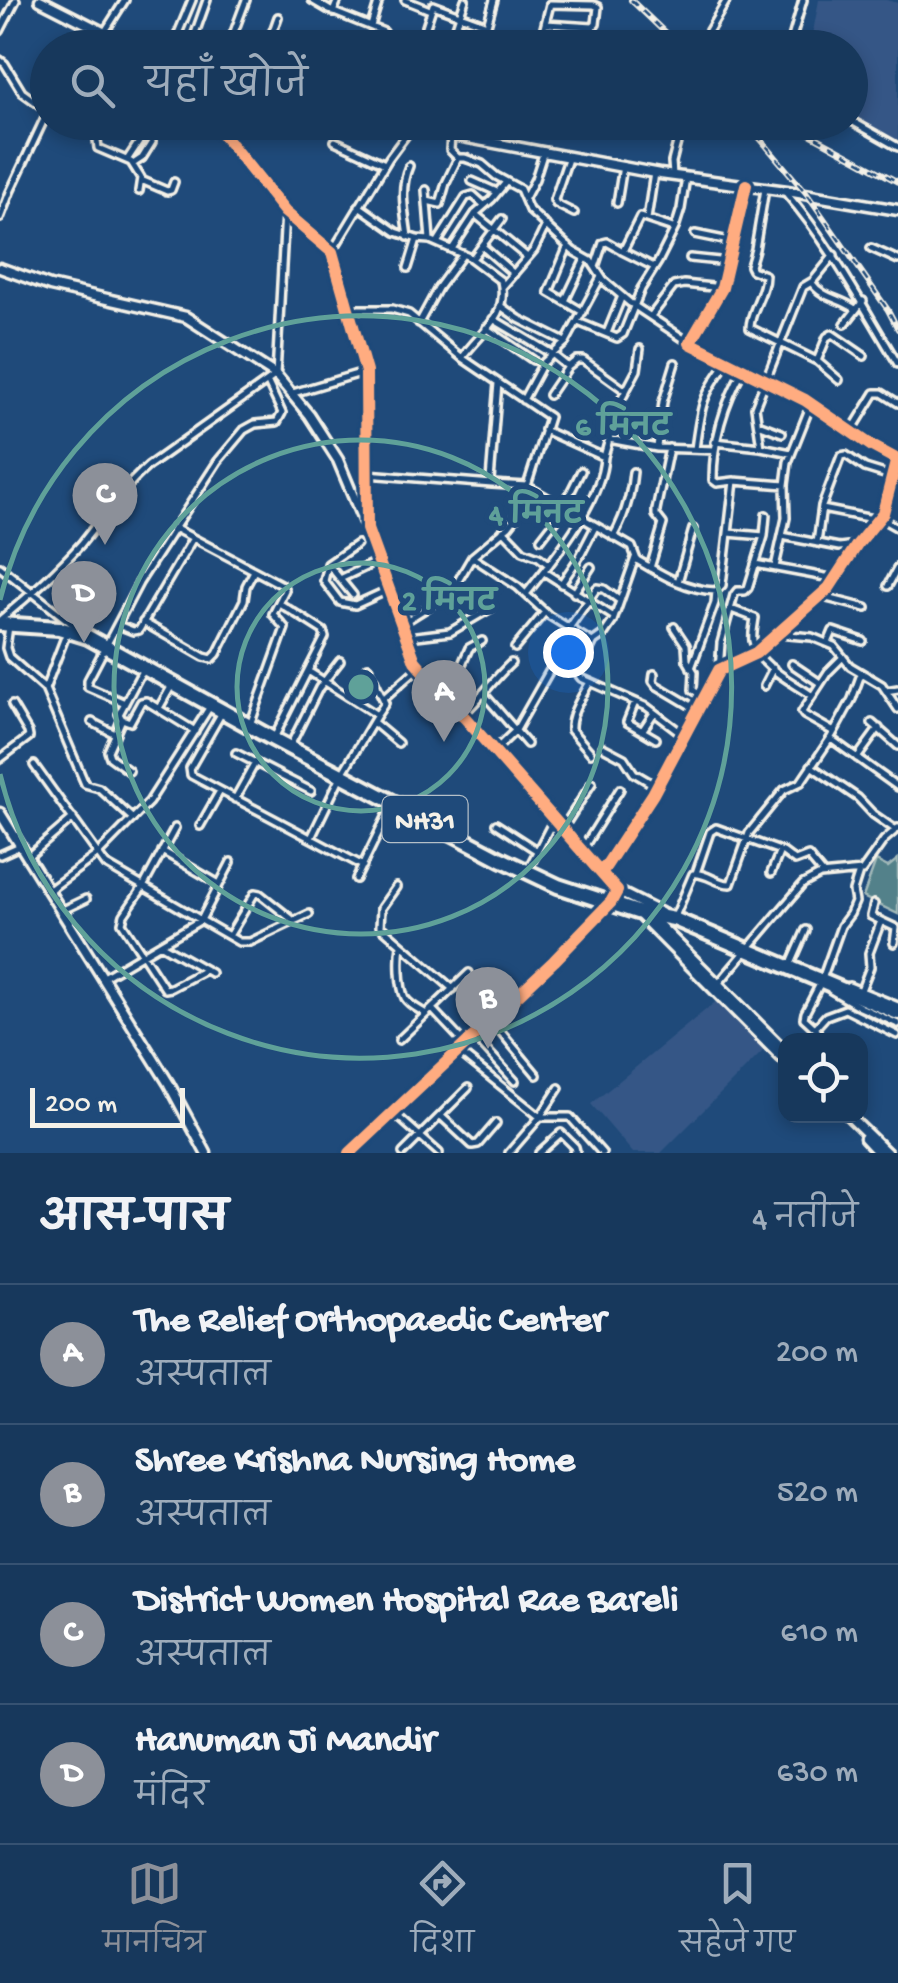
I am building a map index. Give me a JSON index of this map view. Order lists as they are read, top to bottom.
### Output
{
  "streets": {
    "highway": ["NH31"]
  },
  "scale_bar": "200 m",
  "page": {
    "search": "यहाँ खोजें",
    "pins": [
      "C",
      "D",
      "A",
      "B"
    ],
    "scale": "200 m",
    "heading": ["आस-पास", "4 नतीजे"],
    "list": [
      {
        "mark": "A",
        "name": "The Relief Orthopaedic Center",
        "note": "अस्पताल",
        "value": "200 m"
      },
      {
        "mark": "B",
        "name": "Shree Krishna Nursing Home",
        "note": "अस्पताल",
        "value": "520 m"
      },
      {
        "mark": "C",
        "name": "District Women Hospital Rae Bareli",
        "note": "अस्पताल",
        "value": "610 m"
      },
      {
        "mark": "D",
        "name": "Hanuman Ji Mandir",
        "note": "मंदिर",
        "value": "630 m"
      }
    ],
    "nav": ["मानचित्र", "दिशा", "सहेजे गए"]
  },
  "rings": ["6 मिनट", "4 मिनट", "2 मिनट"]
}
